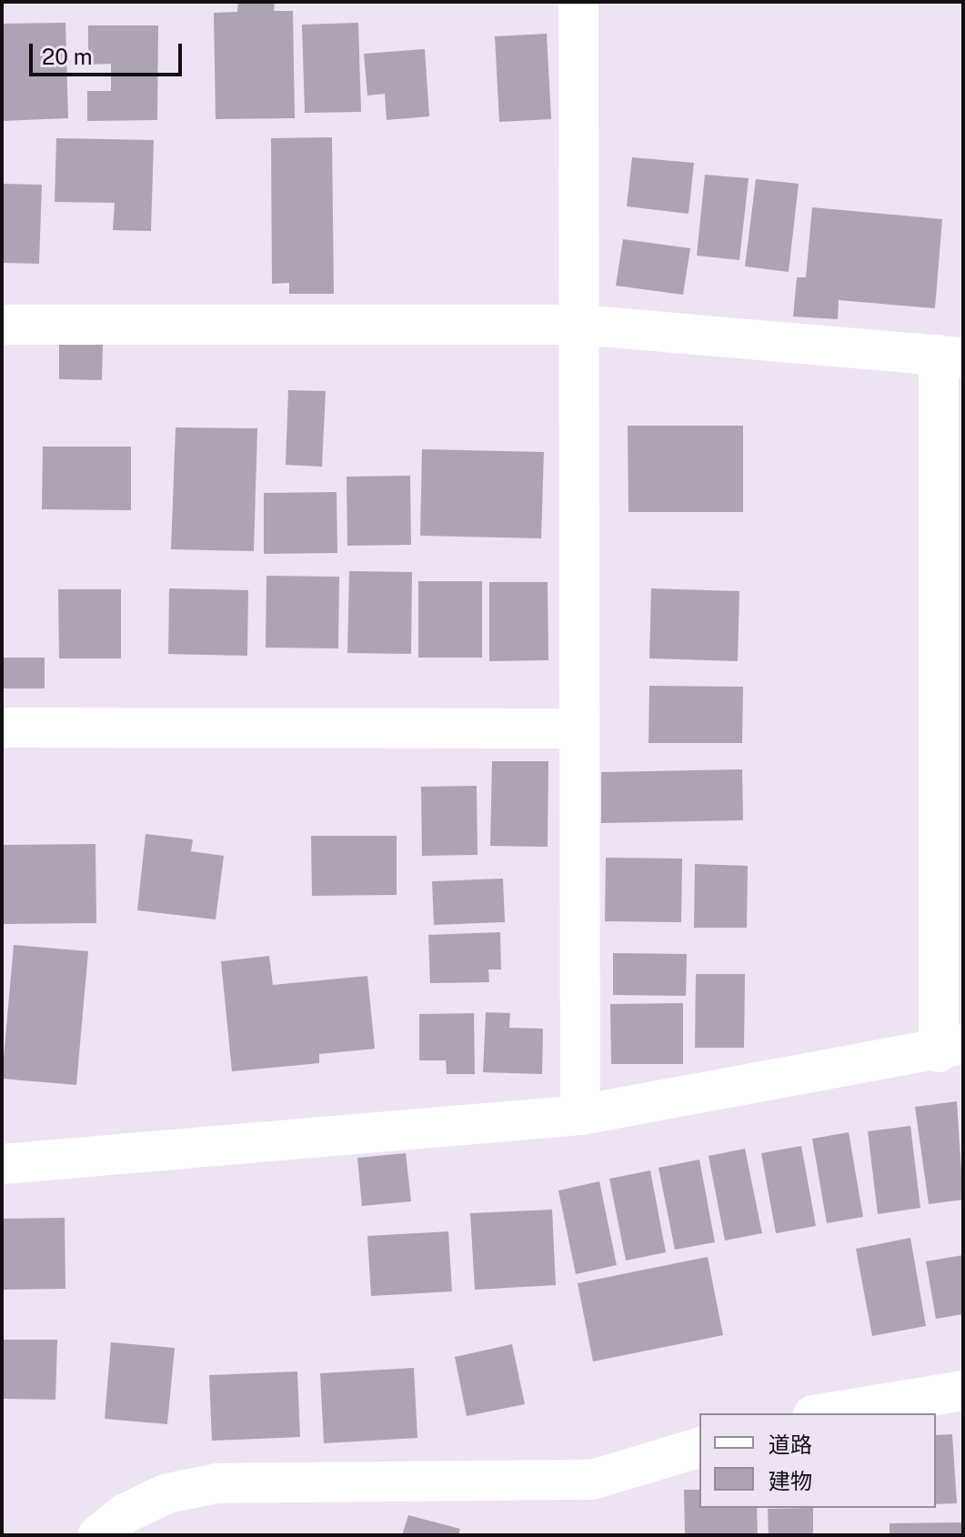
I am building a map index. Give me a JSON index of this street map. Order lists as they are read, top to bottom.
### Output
{
  "legend": ["道路", "建物"],
  "scale_bar": "20 m"
}
